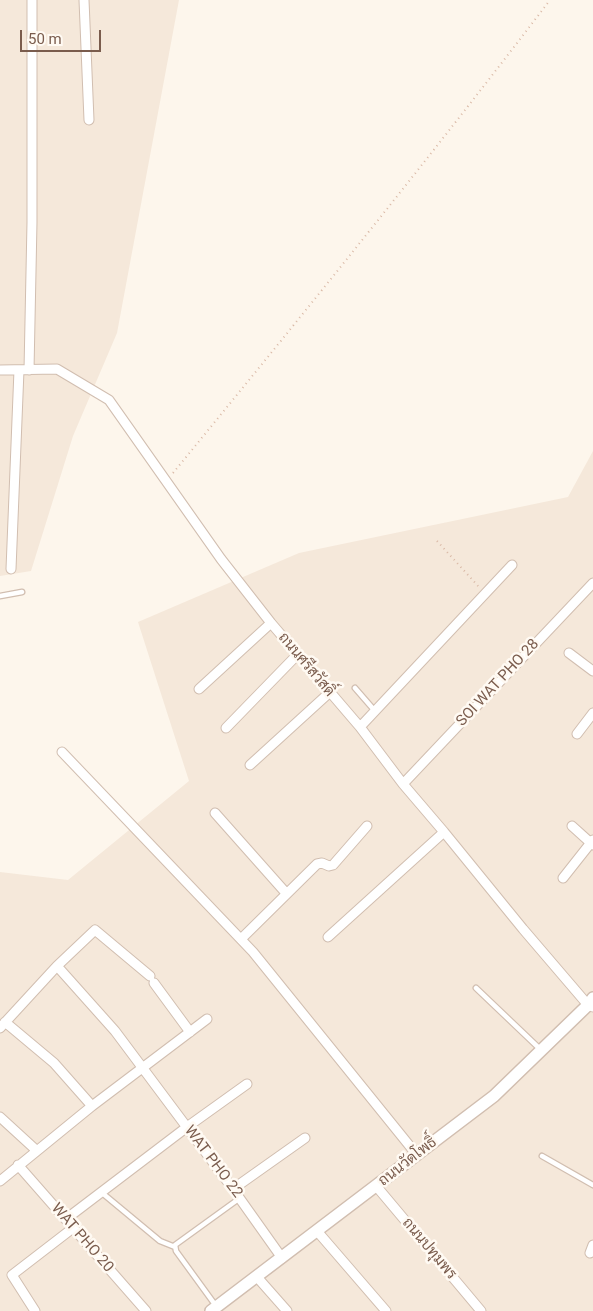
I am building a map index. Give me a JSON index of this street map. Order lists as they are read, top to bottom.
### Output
{
  "streets": {
    "street": [
      "ถนนศรีสวัสดิ์",
      "SOI WAT PHO 28",
      "WAT PHO 22",
      "ถนนวัดโพธิ์",
      "WAT PHO 20",
      "ถนนปทุมพร"
    ]
  },
  "crossings": [
    ["ถนนศรีสวัสดิ์", "SOI WAT PHO 28"],
    ["ถนนศรีสวัสดิ์", "ถนนวัดโพธิ์"],
    ["WAT PHO 22", "ถนนวัดโพธิ์"],
    ["ถนนวัดโพธิ์", "ถนนปทุมพร"]
  ],
  "scale_bar": "50 m"
}
